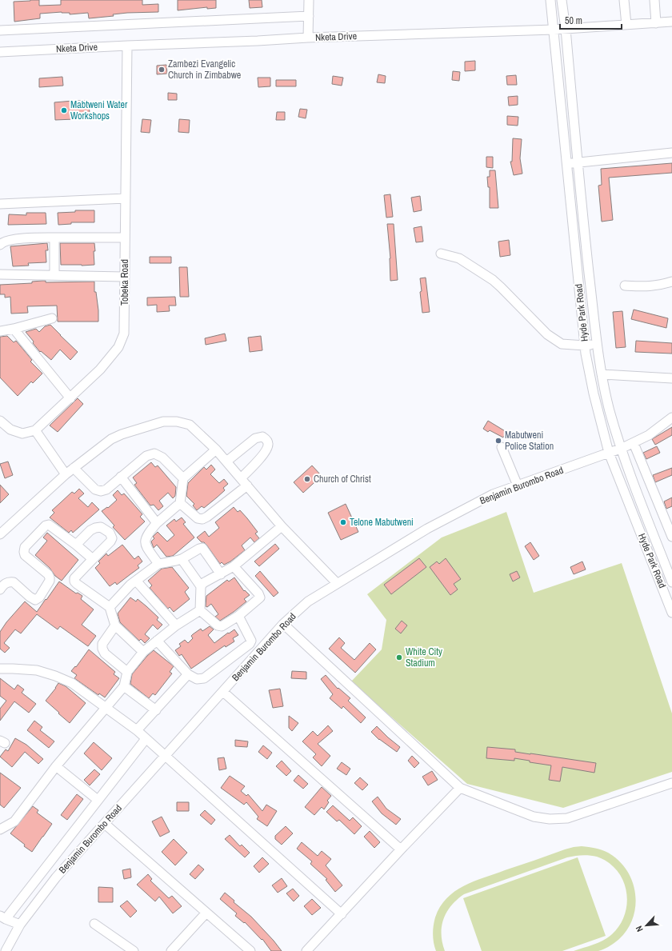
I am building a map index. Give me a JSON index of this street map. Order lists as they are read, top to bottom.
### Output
{
  "streets": {
    "street": [
      "Nketa Drive",
      "Tobeka Road",
      "Hyde Park Road",
      "Benjamin Burombo Road"
    ]
  },
  "crossings": [
    ["Nketa Drive", "Tobeka Road"],
    ["Nketa Drive", "Hyde Park Road"],
    ["Hyde Park Road", "Benjamin Burombo Road"]
  ],
  "places": [
    "Zambezi Evangelic Church in Zimbabwe",
    "Mabtweni Water Workshops",
    "Mabutweni Police Station",
    "Church of Christ",
    "Telone Mabutweni",
    "White City Stadium"
  ],
  "scale_bar": "50 m",
  "north": "bottom left"
}
